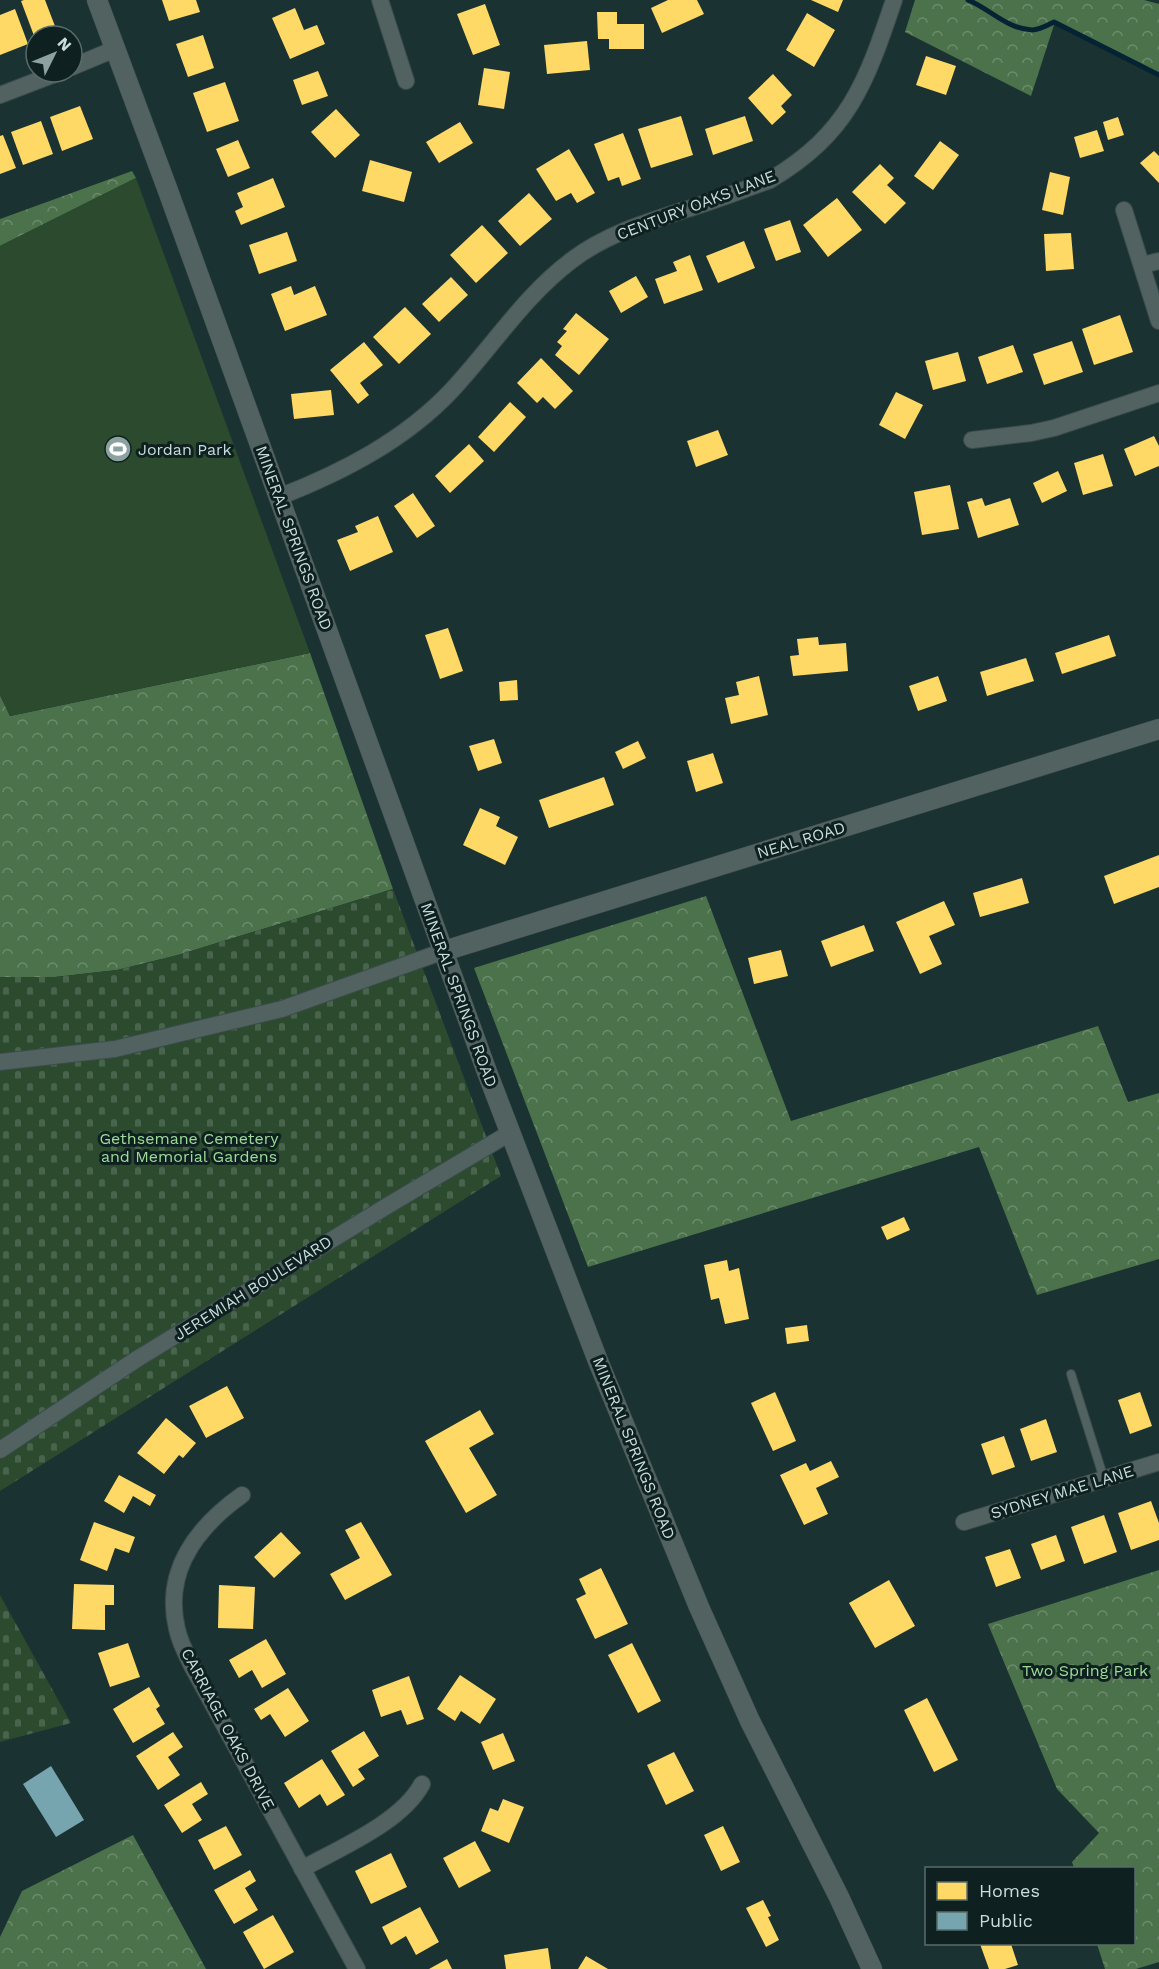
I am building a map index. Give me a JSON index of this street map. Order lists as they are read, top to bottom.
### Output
{
  "streets": {
    "street": [
      "CENTURY OAKS LANE",
      "MINERAL SPRINGS ROAD",
      "NEAL ROAD",
      "JEREMIAH BOULEVARD",
      "SYDNEY MAE LANE",
      "CARRIAGE OAKS DRIVE"
    ]
  },
  "crossings": [
    ["CENTURY OAKS LANE", "MINERAL SPRINGS ROAD"],
    ["MINERAL SPRINGS ROAD", "NEAL ROAD"],
    ["MINERAL SPRINGS ROAD", "JEREMIAH BOULEVARD"]
  ],
  "parks": ["Gethsemane Cemetery and Memorial Gardens", "Two Spring Park"],
  "places": {
    "sports": ["Jordan Park"]
  },
  "legend": ["Homes", "Public"],
  "north": "top right"
}
